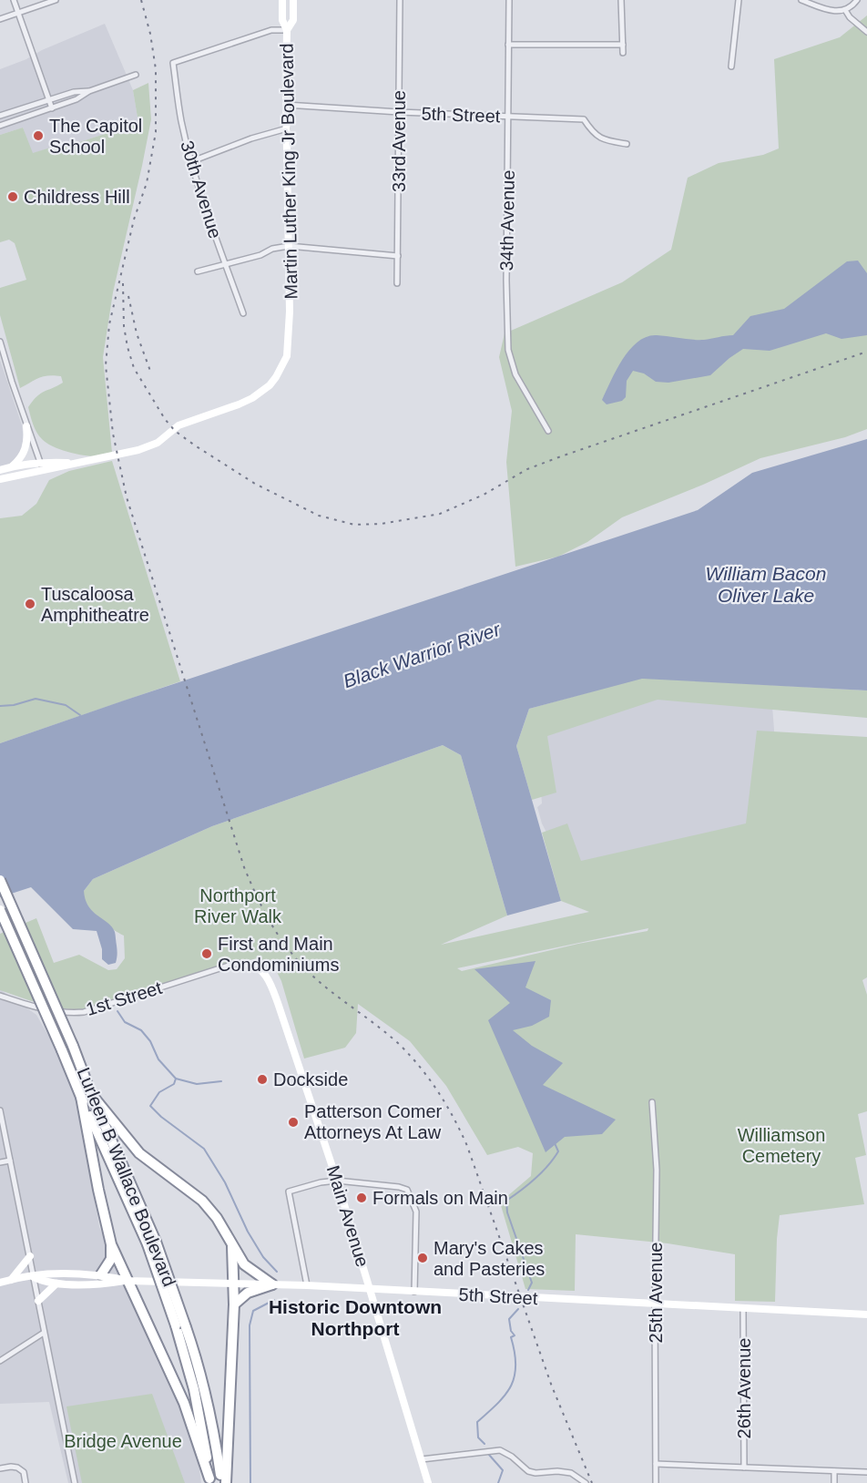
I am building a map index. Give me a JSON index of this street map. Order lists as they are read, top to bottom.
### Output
{
  "streets": {
    "highway": ["Lurleen B Wallace Boulevard"],
    "main road": ["5th Street", "Martin Luther King Jr Boulevard", "Main Avenue"],
    "street": [
      "33rd Avenue",
      "30th Avenue",
      "34th Avenue",
      "1st Street",
      "25th Avenue",
      "26th Avenue"
    ]
  },
  "crossings": [
    ["5th Street", "33rd Avenue"],
    ["5th Street", "Martin Luther King Jr Boulevard"],
    ["5th Street", "34th Avenue"],
    ["5th Street", "Main Avenue"],
    ["5th Street", "25th Avenue"],
    ["5th Street", "26th Avenue"],
    ["Martin Luther King Jr Boulevard", "30th Avenue"],
    ["1st Street", "Main Avenue"]
  ],
  "districts": ["Historic Downtown Northport"],
  "water": ["William Bacon Oliver Lake", "Black Warrior River"],
  "parks": ["Northport River Walk", "Williamson Cemetery", "Bridge Avenue"],
  "places": [
    "The Capitol School",
    "Childress Hill",
    "Tuscaloosa Amphitheatre",
    "First and Main Condominiums",
    "Dockside",
    "Patterson Comer Attorneys At Law",
    "Formals on Main",
    "Mary's Cakes and Pasteries"
  ]
}
